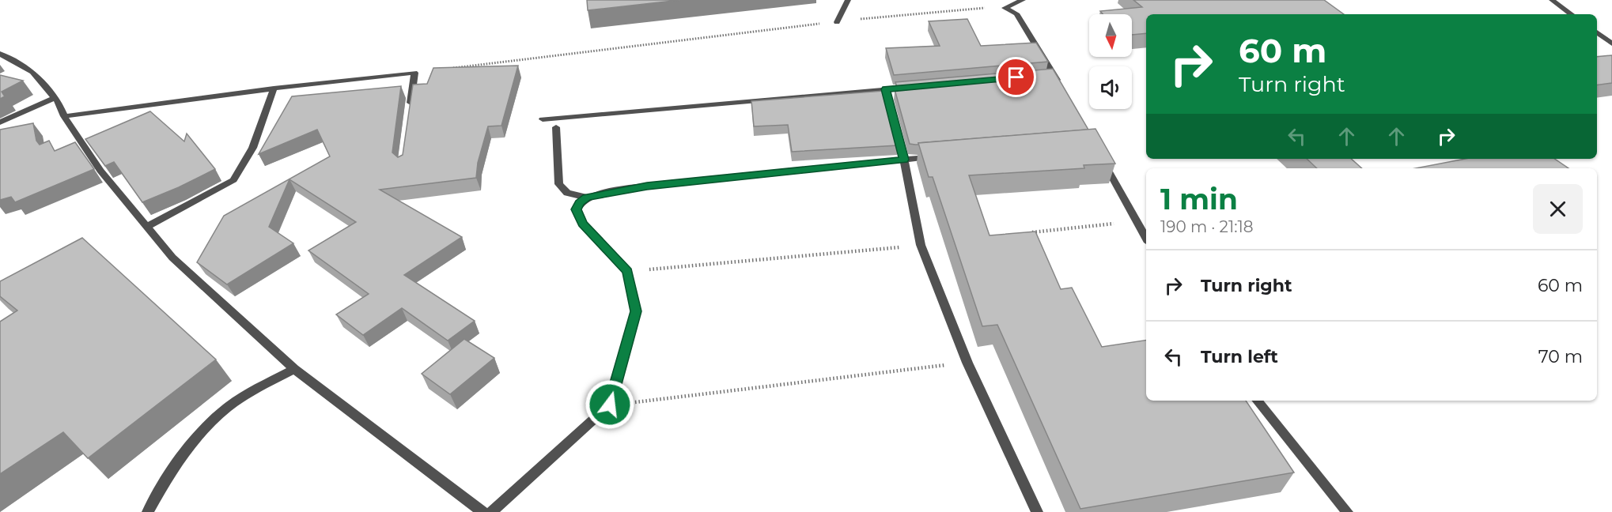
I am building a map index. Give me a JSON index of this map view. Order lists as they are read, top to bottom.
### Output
{
  "north": "bottom",
  "page": {
    "turn": ["60 m", "Turn right"],
    "heading": ["1 min", "190 m · 21:18"],
    "list": [
      {
        "name": "Turn right",
        "value": "60 m"
      },
      {
        "name": "Turn left",
        "value": "70 m"
      }
    ]
  }
}
